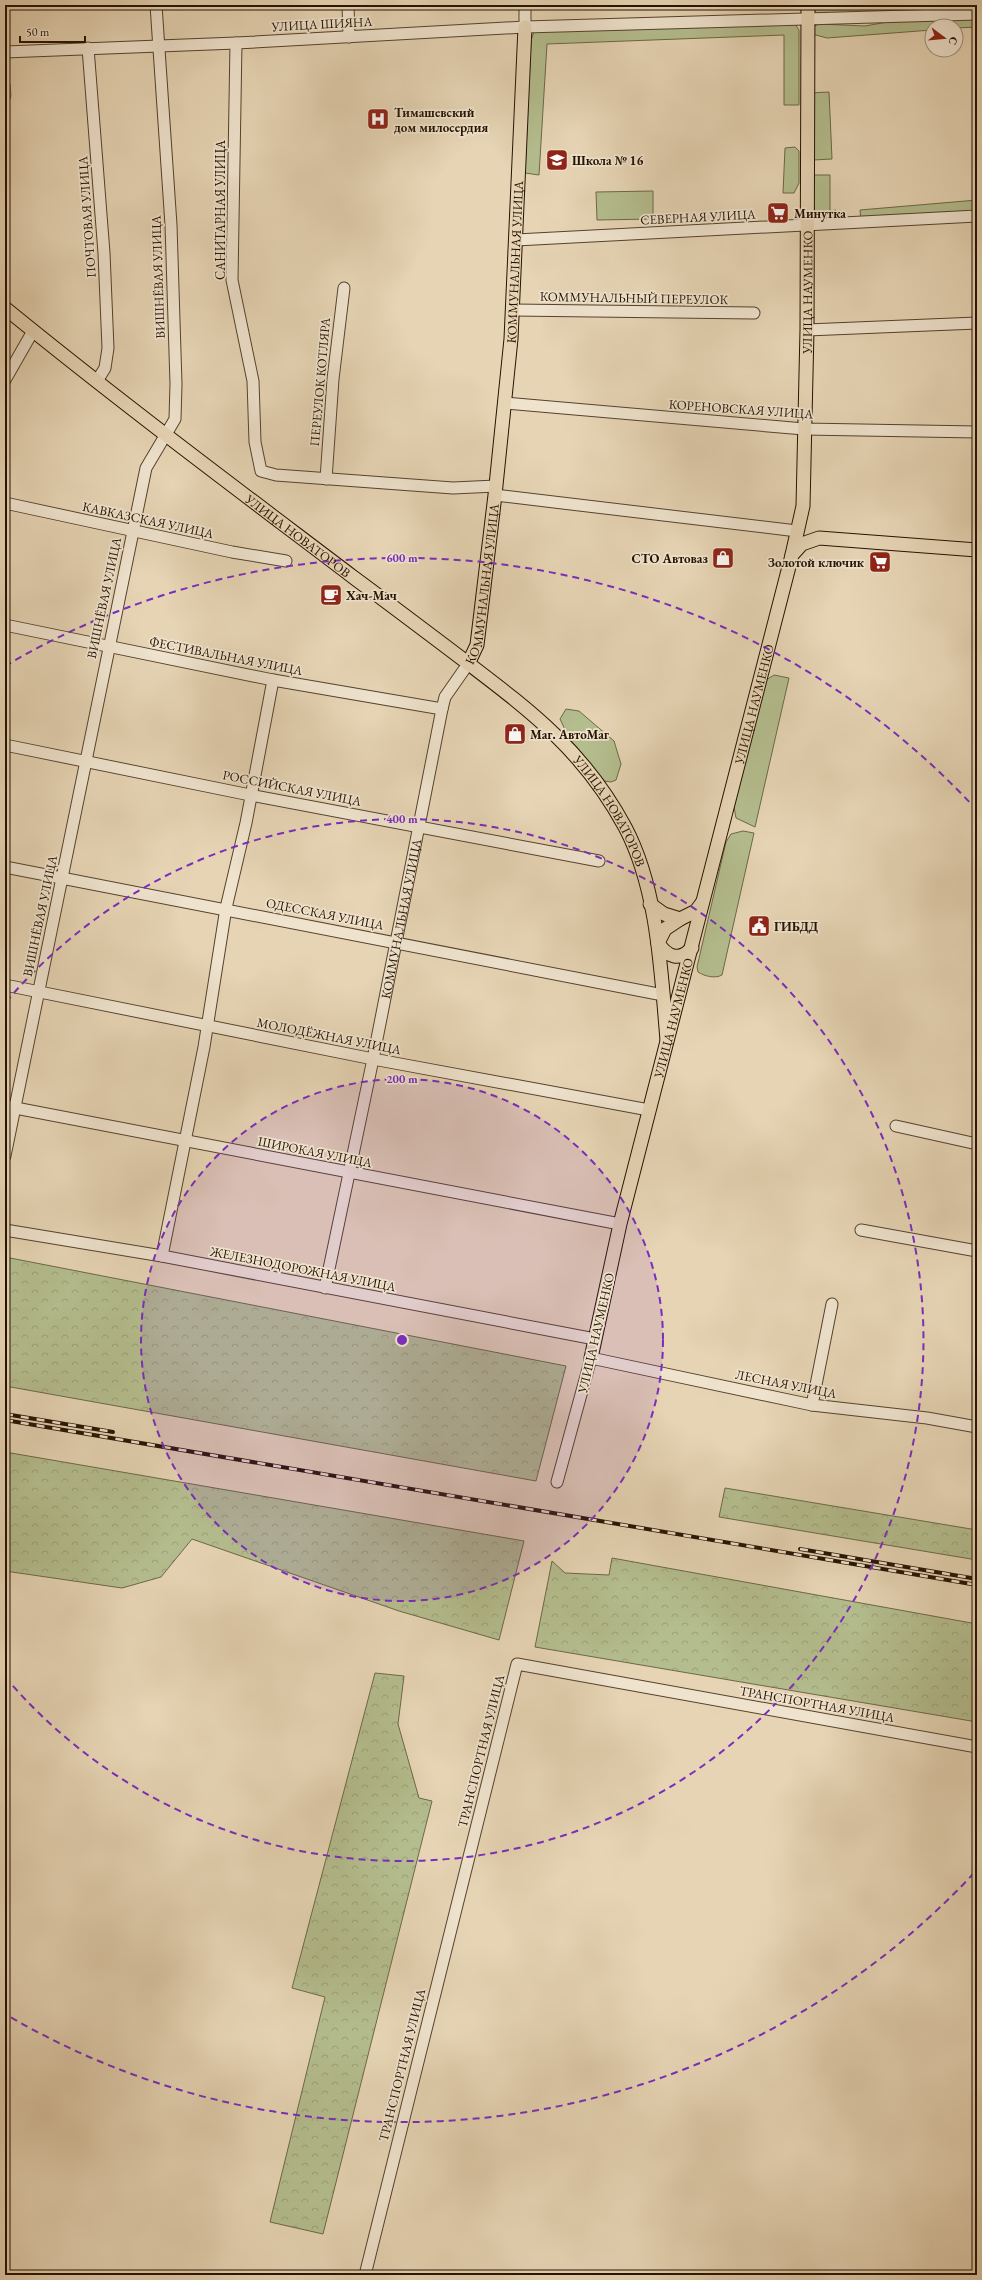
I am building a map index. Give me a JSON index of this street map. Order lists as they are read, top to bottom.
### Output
{
  "streets": {
    "main road": ["КОММУНАЛЬНАЯ УЛИЦА", "УЛИЦА НАУМЕНКО", "УЛИЦА НОВАТОРОВ"],
    "street": [
      "УЛИЦА ШИЯНА",
      "САНИТАРНАЯ УЛИЦА",
      "ПОЧТОВАЯ УЛИЦА",
      "СЕВЕРНАЯ УЛИЦА",
      "ВИШНЁВАЯ УЛИЦА",
      "КОММУНАЛЬНЫЙ ПЕРЕУЛОК",
      "ПЕРЕУЛОК КОТЛЯРА",
      "КОРЕНОВСКАЯ УЛИЦА",
      "КАВКАЗСКАЯ УЛИЦА",
      "ФЕСТИВАЛЬНАЯ УЛИЦА",
      "РОССИЙСКАЯ УЛИЦА",
      "ОДЕССКАЯ УЛИЦА",
      "МОЛОДЁЖНАЯ УЛИЦА",
      "ШИРОКАЯ УЛИЦА",
      "ЖЕЛЕЗНОДОРОЖНАЯ УЛИЦА",
      "ЛЕСНАЯ УЛИЦА",
      "ТРАНСПОРТНАЯ УЛИЦА"
    ]
  },
  "crossings": [
    ["УЛИЦА ШИЯНА", "САНИТАРНАЯ УЛИЦА"],
    ["УЛИЦА ШИЯНА", "ПОЧТОВАЯ УЛИЦА"],
    ["УЛИЦА ШИЯНА", "КОММУНАЛЬНАЯ УЛИЦА"],
    ["УЛИЦА ШИЯНА", "ВИШНЁВАЯ УЛИЦА"],
    ["УЛИЦА ШИЯНА", "УЛИЦА НАУМЕНКО"],
    ["САНИТАРНАЯ УЛИЦА", "ПЕРЕУЛОК КОТЛЯРА"],
    ["ПОЧТОВАЯ УЛИЦА", "УЛИЦА НОВАТОРОВ"],
    ["СЕВЕРНАЯ УЛИЦА", "КОММУНАЛЬНАЯ УЛИЦА"],
    ["СЕВЕРНАЯ УЛИЦА", "УЛИЦА НАУМЕНКО"],
    ["КОММУНАЛЬНАЯ УЛИЦА", "КОММУНАЛЬНЫЙ ПЕРЕУЛОК"],
    ["КОММУНАЛЬНАЯ УЛИЦА", "КОРЕНОВСКАЯ УЛИЦА"],
    ["КОММУНАЛЬНАЯ УЛИЦА", "УЛИЦА НОВАТОРОВ"],
    ["КОММУНАЛЬНАЯ УЛИЦА", "ФЕСТИВАЛЬНАЯ УЛИЦА"],
    ["КОММУНАЛЬНАЯ УЛИЦА", "РОССИЙСКАЯ УЛИЦА"],
    ["КОММУНАЛЬНАЯ УЛИЦА", "ОДЕССКАЯ УЛИЦА"],
    ["КОММУНАЛЬНАЯ УЛИЦА", "МОЛОДЁЖНАЯ УЛИЦА"],
    ["КОММУНАЛЬНАЯ УЛИЦА", "ШИРОКАЯ УЛИЦА"],
    ["КОММУНАЛЬНАЯ УЛИЦА", "ЖЕЛЕЗНОДОРОЖНАЯ УЛИЦА"],
    ["ВИШНЁВАЯ УЛИЦА", "КАВКАЗСКАЯ УЛИЦА"],
    ["ВИШНЁВАЯ УЛИЦА", "УЛИЦА НОВАТОРОВ"],
    ["ВИШНЁВАЯ УЛИЦА", "ФЕСТИВАЛЬНАЯ УЛИЦА"],
    ["ВИШНЁВАЯ УЛИЦА", "РОССИЙСКАЯ УЛИЦА"],
    ["ВИШНЁВАЯ УЛИЦА", "ОДЕССКАЯ УЛИЦА"],
    ["ВИШНЁВАЯ УЛИЦА", "МОЛОДЁЖНАЯ УЛИЦА"],
    ["ВИШНЁВАЯ УЛИЦА", "ШИРОКАЯ УЛИЦА"],
    ["УЛИЦА НАУМЕНКО", "КОРЕНОВСКАЯ УЛИЦА"],
    ["УЛИЦА НАУМЕНКО", "УЛИЦА НОВАТОРОВ"],
    ["УЛИЦА НАУМЕНКО", "МОЛОДЁЖНАЯ УЛИЦА"],
    ["УЛИЦА НАУМЕНКО", "ШИРОКАЯ УЛИЦА"],
    ["УЛИЦА НАУМЕНКО", "ЖЕЛЕЗНОДОРОЖНАЯ УЛИЦА"],
    ["УЛИЦА НАУМЕНКО", "ЛЕСНАЯ УЛИЦА"],
    ["УЛИЦА НОВАТОРОВ", "ОДЕССКАЯ УЛИЦА"]
  ],
  "places": {
    "hospital": ["Тимашевский дом милосердия"],
    "school or university": ["Школа № 16"],
    "supermarket": ["Минутка", "Золотой ключик"],
    "shop": ["СТО Автоваз", "Маг. АвтоМаг"],
    "cafe": ["Хач-Мач"],
    "public building": ["ГИБДД"]
  },
  "scale_bar": "50 m",
  "north": "right",
  "rings": ["600 m", "400 m", "200 m"]
}
